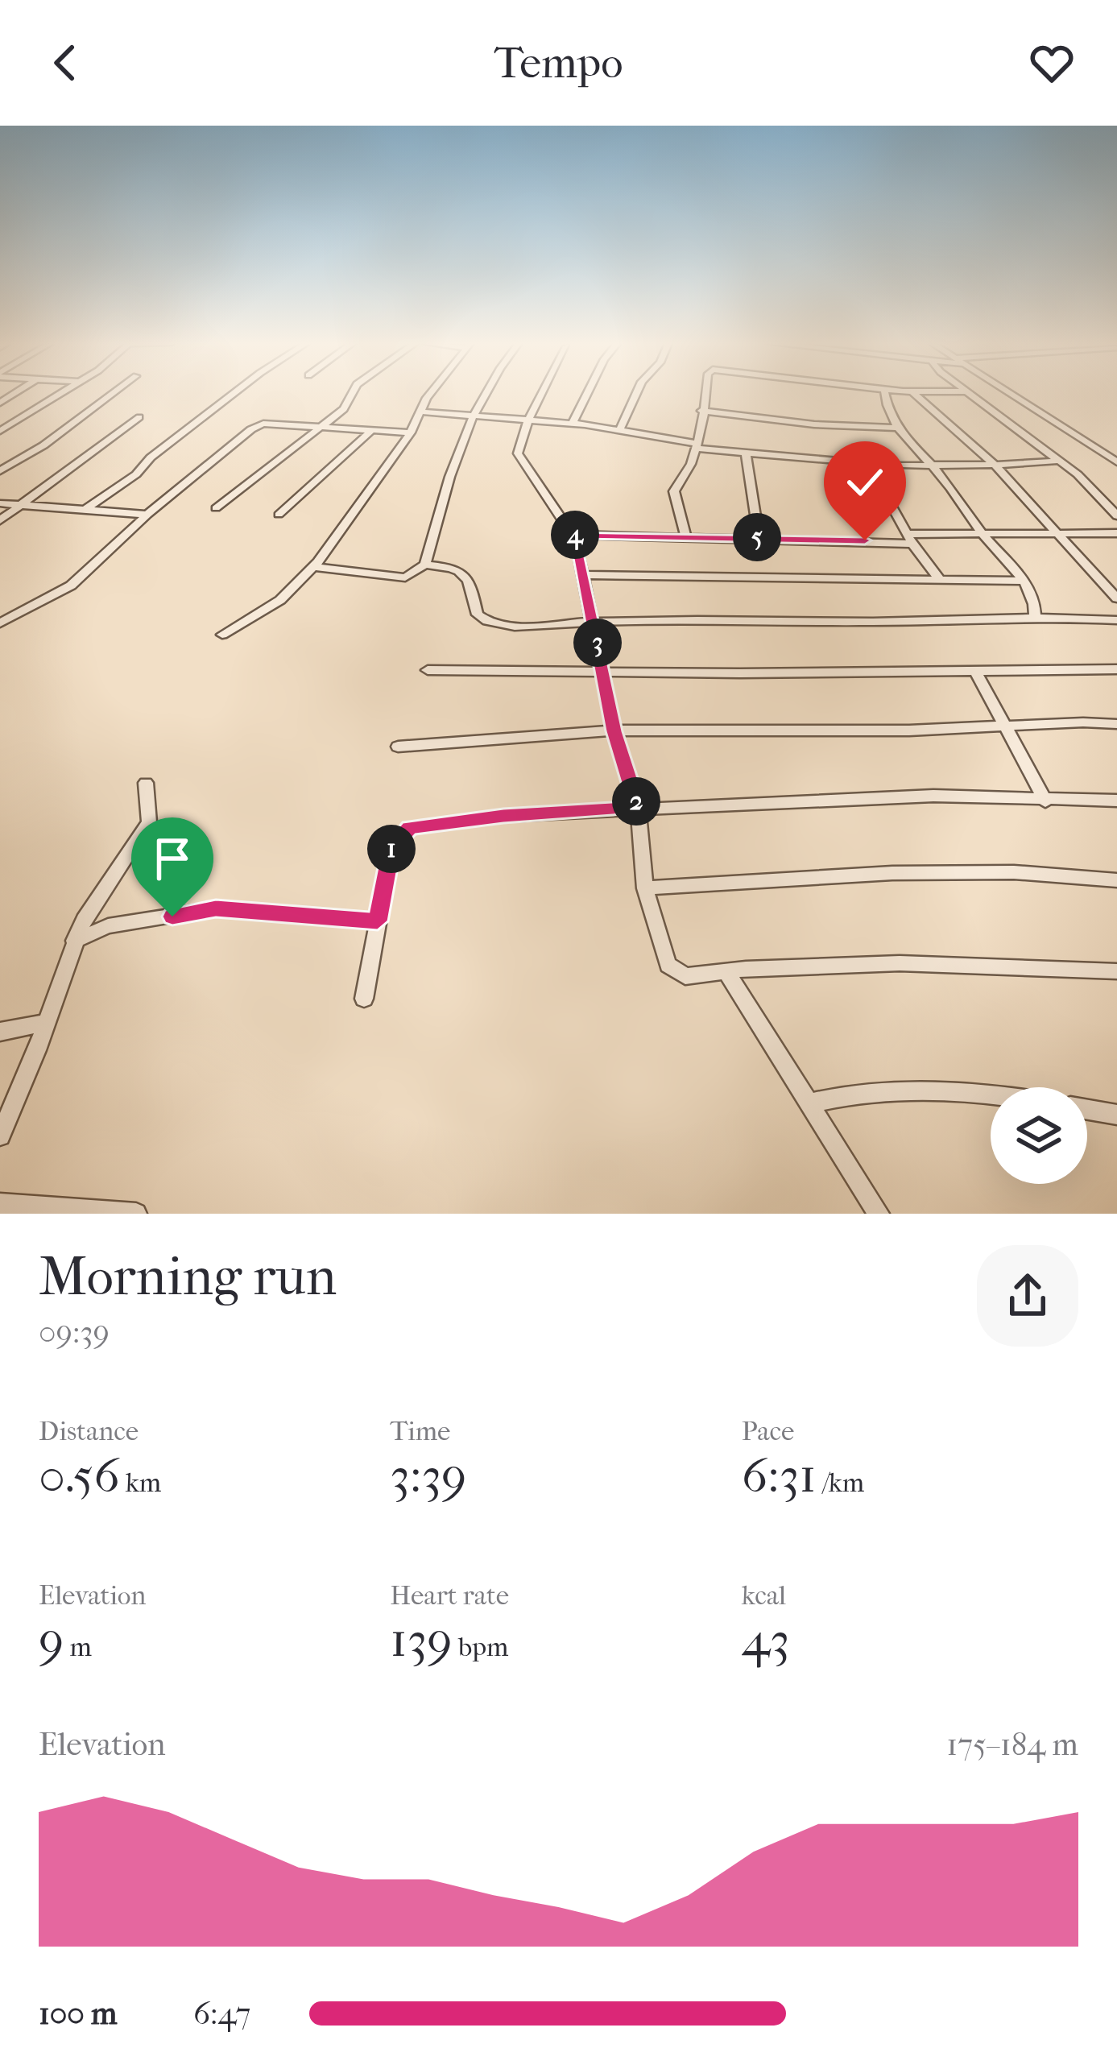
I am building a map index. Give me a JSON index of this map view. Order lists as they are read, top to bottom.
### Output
{
  "page": {
    "header": "Tempo",
    "pins": [
      "4",
      "5",
      "3",
      "2",
      "1"
    ],
    "heading": ["Morning run", "09:39"],
    "stats": [
      ["Distance", "0.56 km"],
      ["Time", "3:39"],
      ["Pace", "6:31 /km"],
      ["Elevation", "9 m"],
      ["Heart rate", "139 bpm"],
      ["kcal", "43"]
    ],
    "chart": ["Elevation", "175–184 m"],
    "list": [
      {
        "name": "100 m",
        "note": "6:47"
      }
    ]
  }
}
